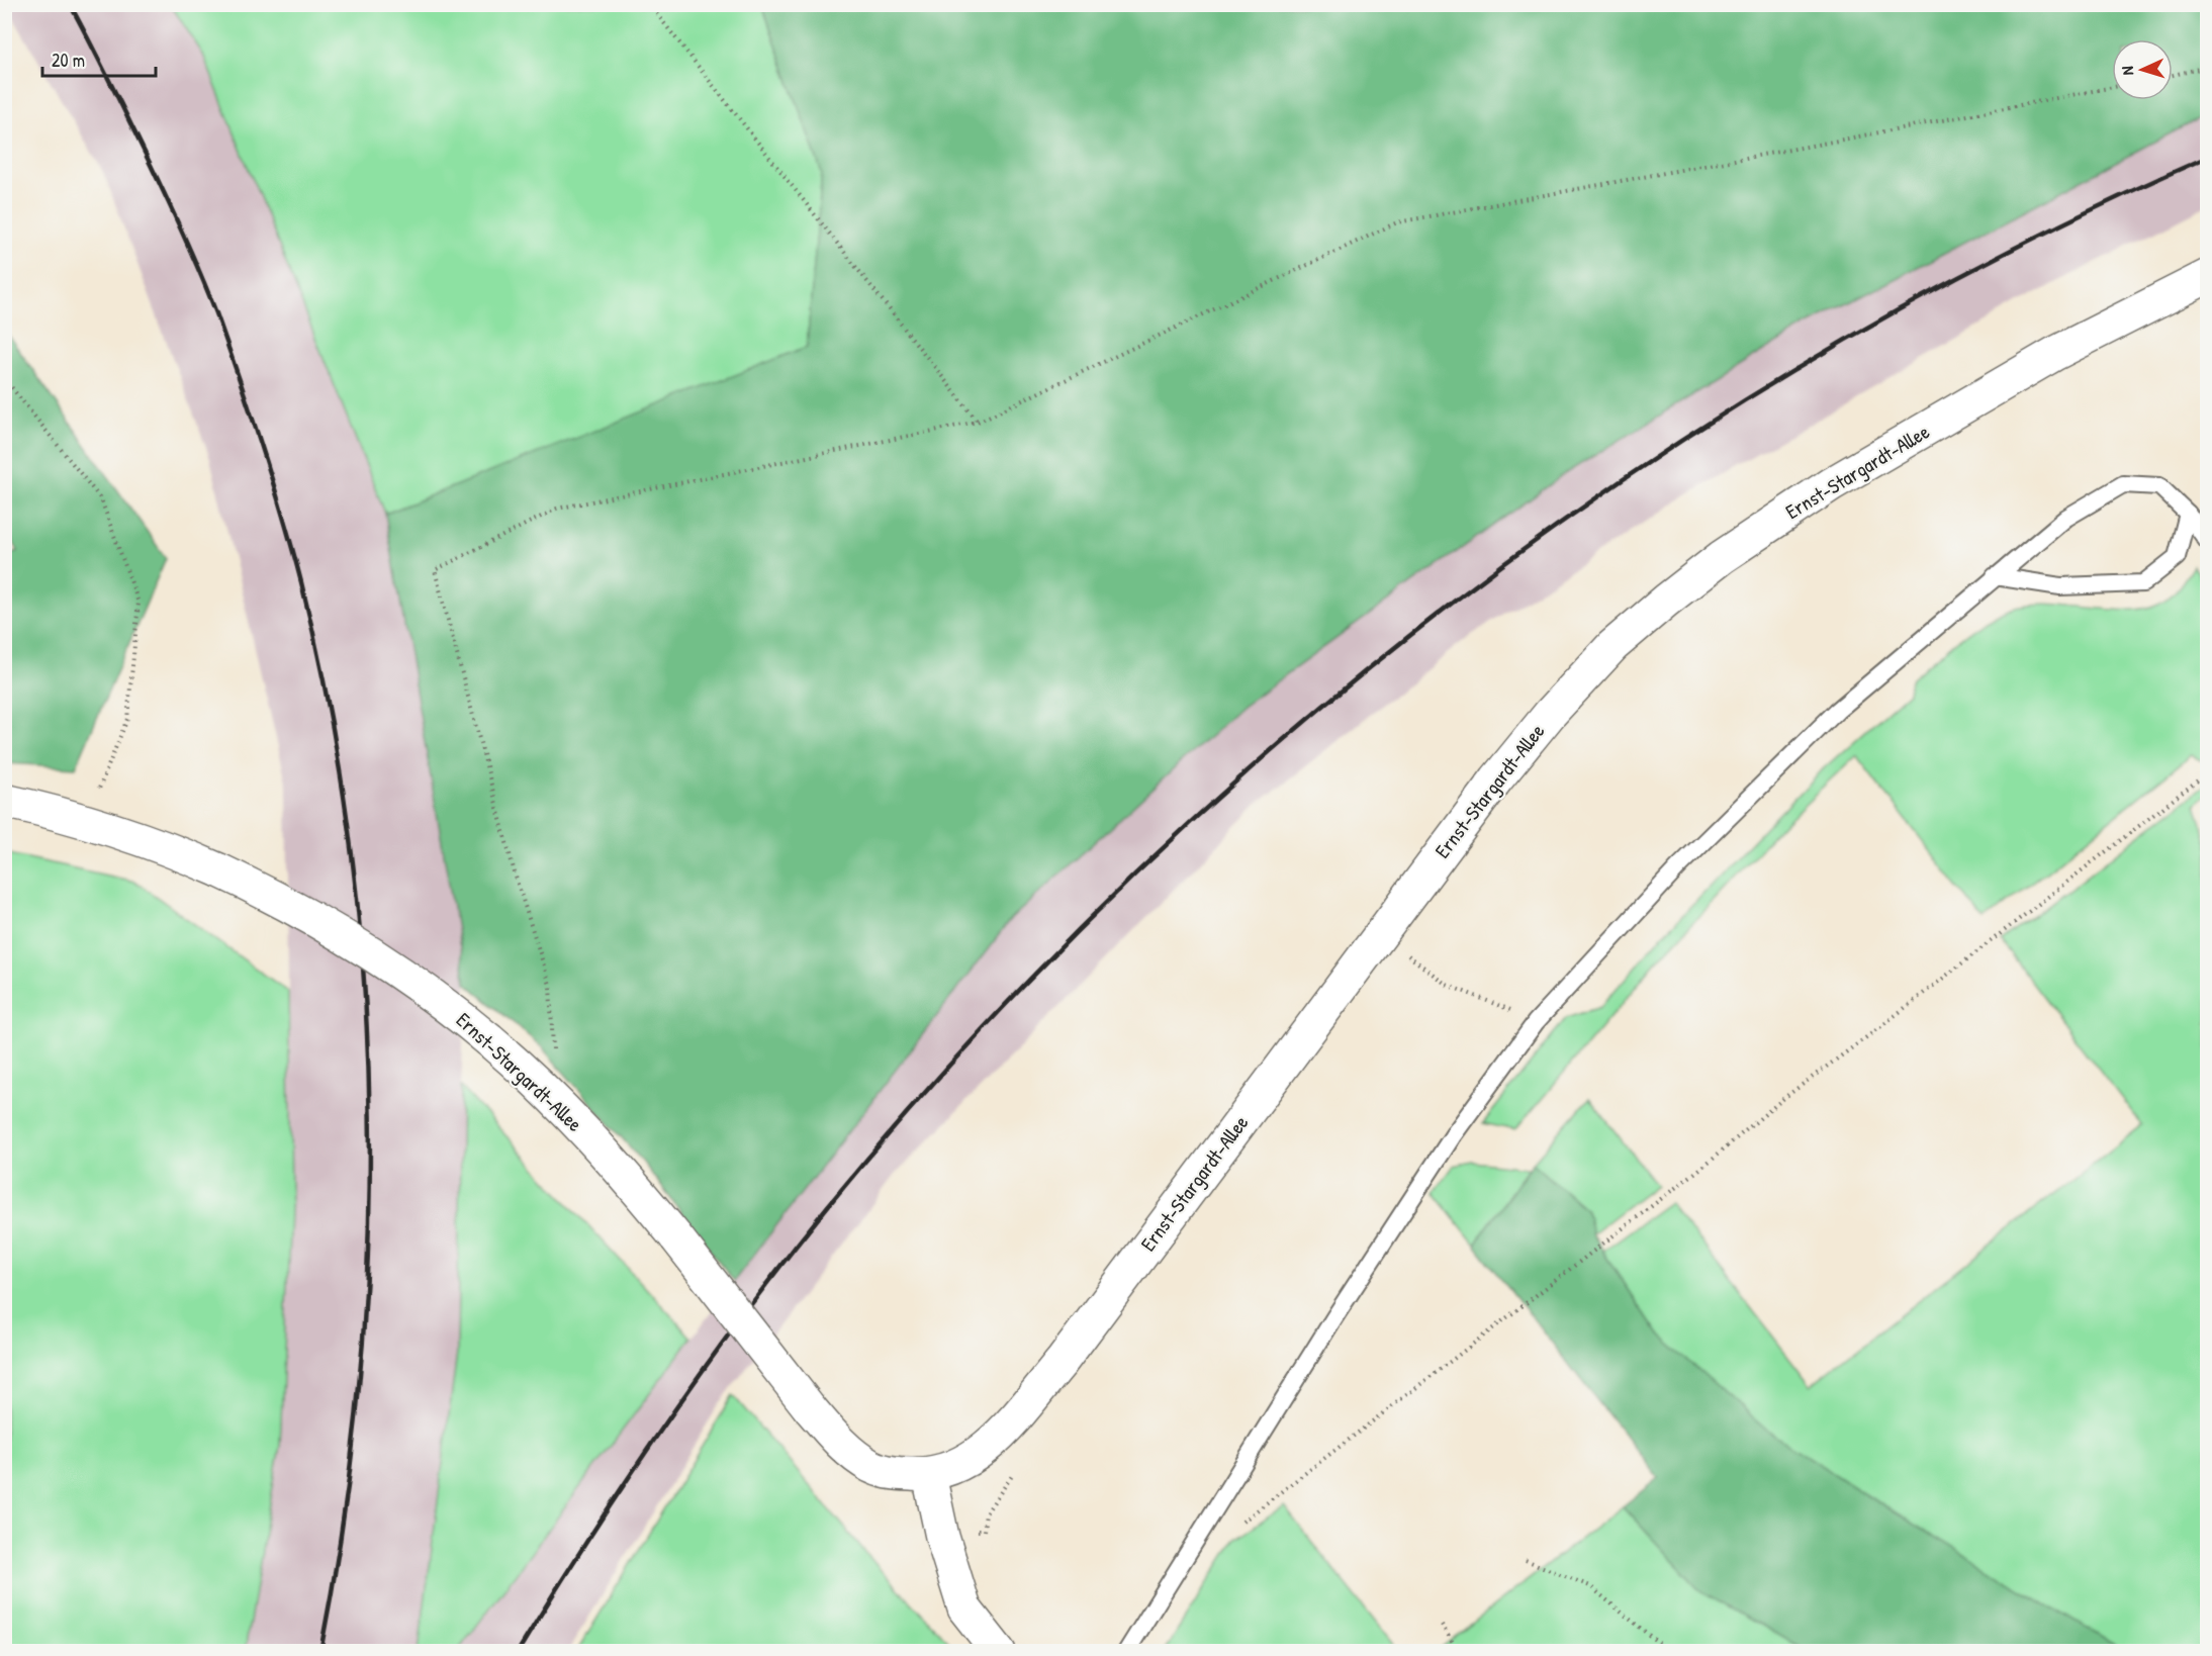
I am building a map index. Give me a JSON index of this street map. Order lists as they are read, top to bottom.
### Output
{
  "streets": {
    "street": ["Ernst-Stargardt-Allee"]
  },
  "scale_bar": "20 m",
  "north": "left"
}
